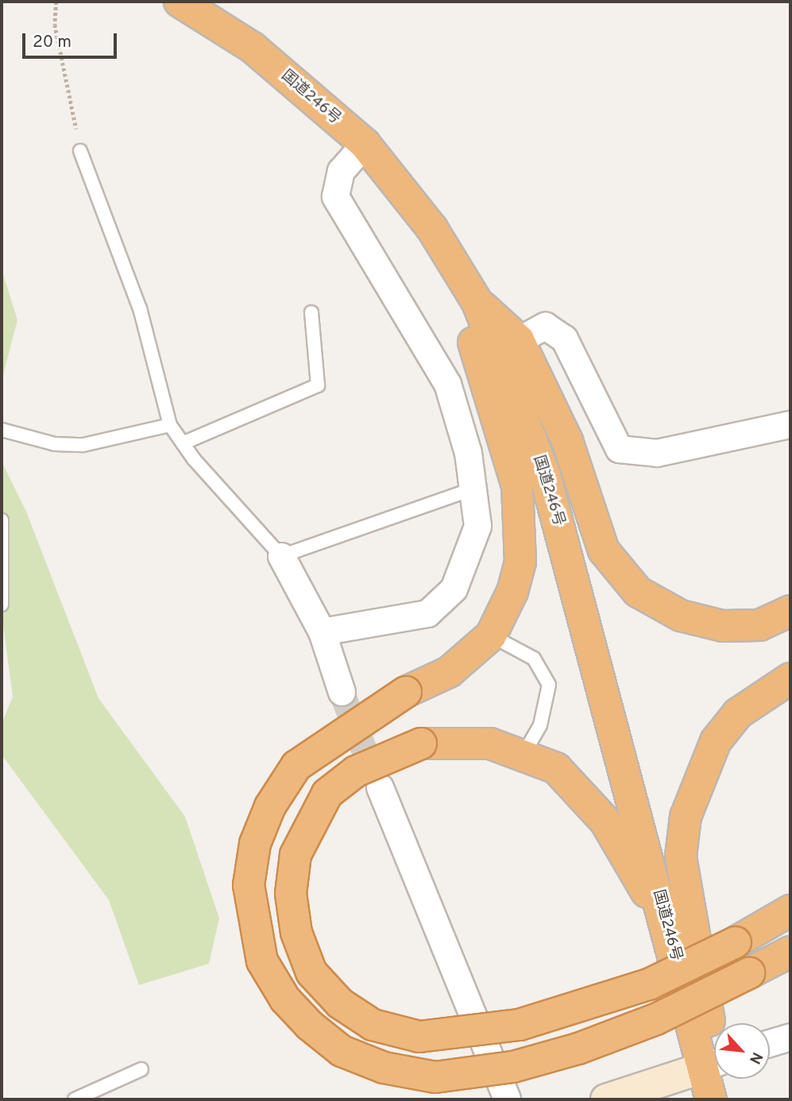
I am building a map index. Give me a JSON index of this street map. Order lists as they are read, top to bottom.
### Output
{
  "streets": {
    "highway": ["国道246号"]
  },
  "scale_bar": "20 m",
  "north": "bottom right"
}
